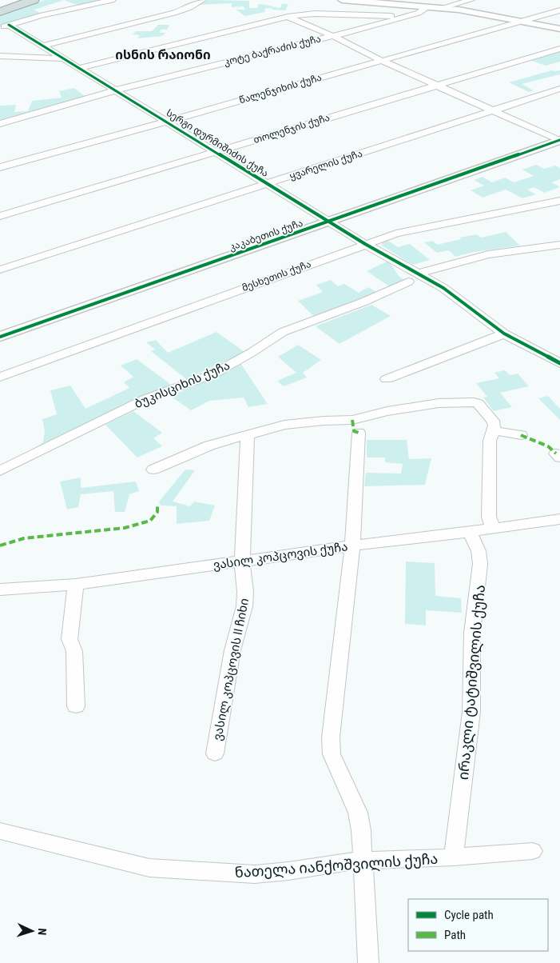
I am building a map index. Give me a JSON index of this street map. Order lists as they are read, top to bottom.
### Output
{
  "streets": {
    "street": [
      "კოტე ბაქრაძის ქუჩა",
      "წალენჯიხის ქუჩა",
      "თოლენჯის ქუჩა",
      "სერგი დურმიშიძის ქუჩა",
      "ყვარელის ქუჩა",
      "კაკაბეთის ქუჩა",
      "მესხეთის ქუჩა",
      "ბუკისციხის ქუჩა",
      "ვასილ კოპცოვის ქუჩა",
      "ვასილ კოპცოვის II ჩიხი",
      "ირაკლი ტატიშვილის ქუჩა",
      "ნათელა იანქოშვილის ქუჩა"
    ]
  },
  "crossings": [
    ["კოტე ბაქრაძის ქუჩა", "სერგი დურმიშიძის ქუჩა"],
    ["წალენჯიხის ქუჩა", "სერგი დურმიშიძის ქუჩა"],
    ["თოლენჯის ქუჩა", "სერგი დურმიშიძის ქუჩა"],
    ["სერგი დურმიშიძის ქუჩა", "ყვარელის ქუჩა"],
    ["სერგი დურმიშიძის ქუჩა", "კაკაბეთის ქუჩა"],
    ["სერგი დურმიშიძის ქუჩა", "მესხეთის ქუჩა"],
    ["ვასილ კოპცოვის ქუჩა", "ვასილ კოპცოვის II ჩიხი"],
    ["ვასილ კოპცოვის ქუჩა", "ირაკლი ტატიშვილის ქუჩა"],
    ["ირაკლი ტატიშვილის ქუჩა", "ნათელა იანქოშვილის ქუჩა"]
  ],
  "districts": ["ისნის რაიონი"],
  "legend": ["Cycle path", "Path"],
  "north": "right"
}
